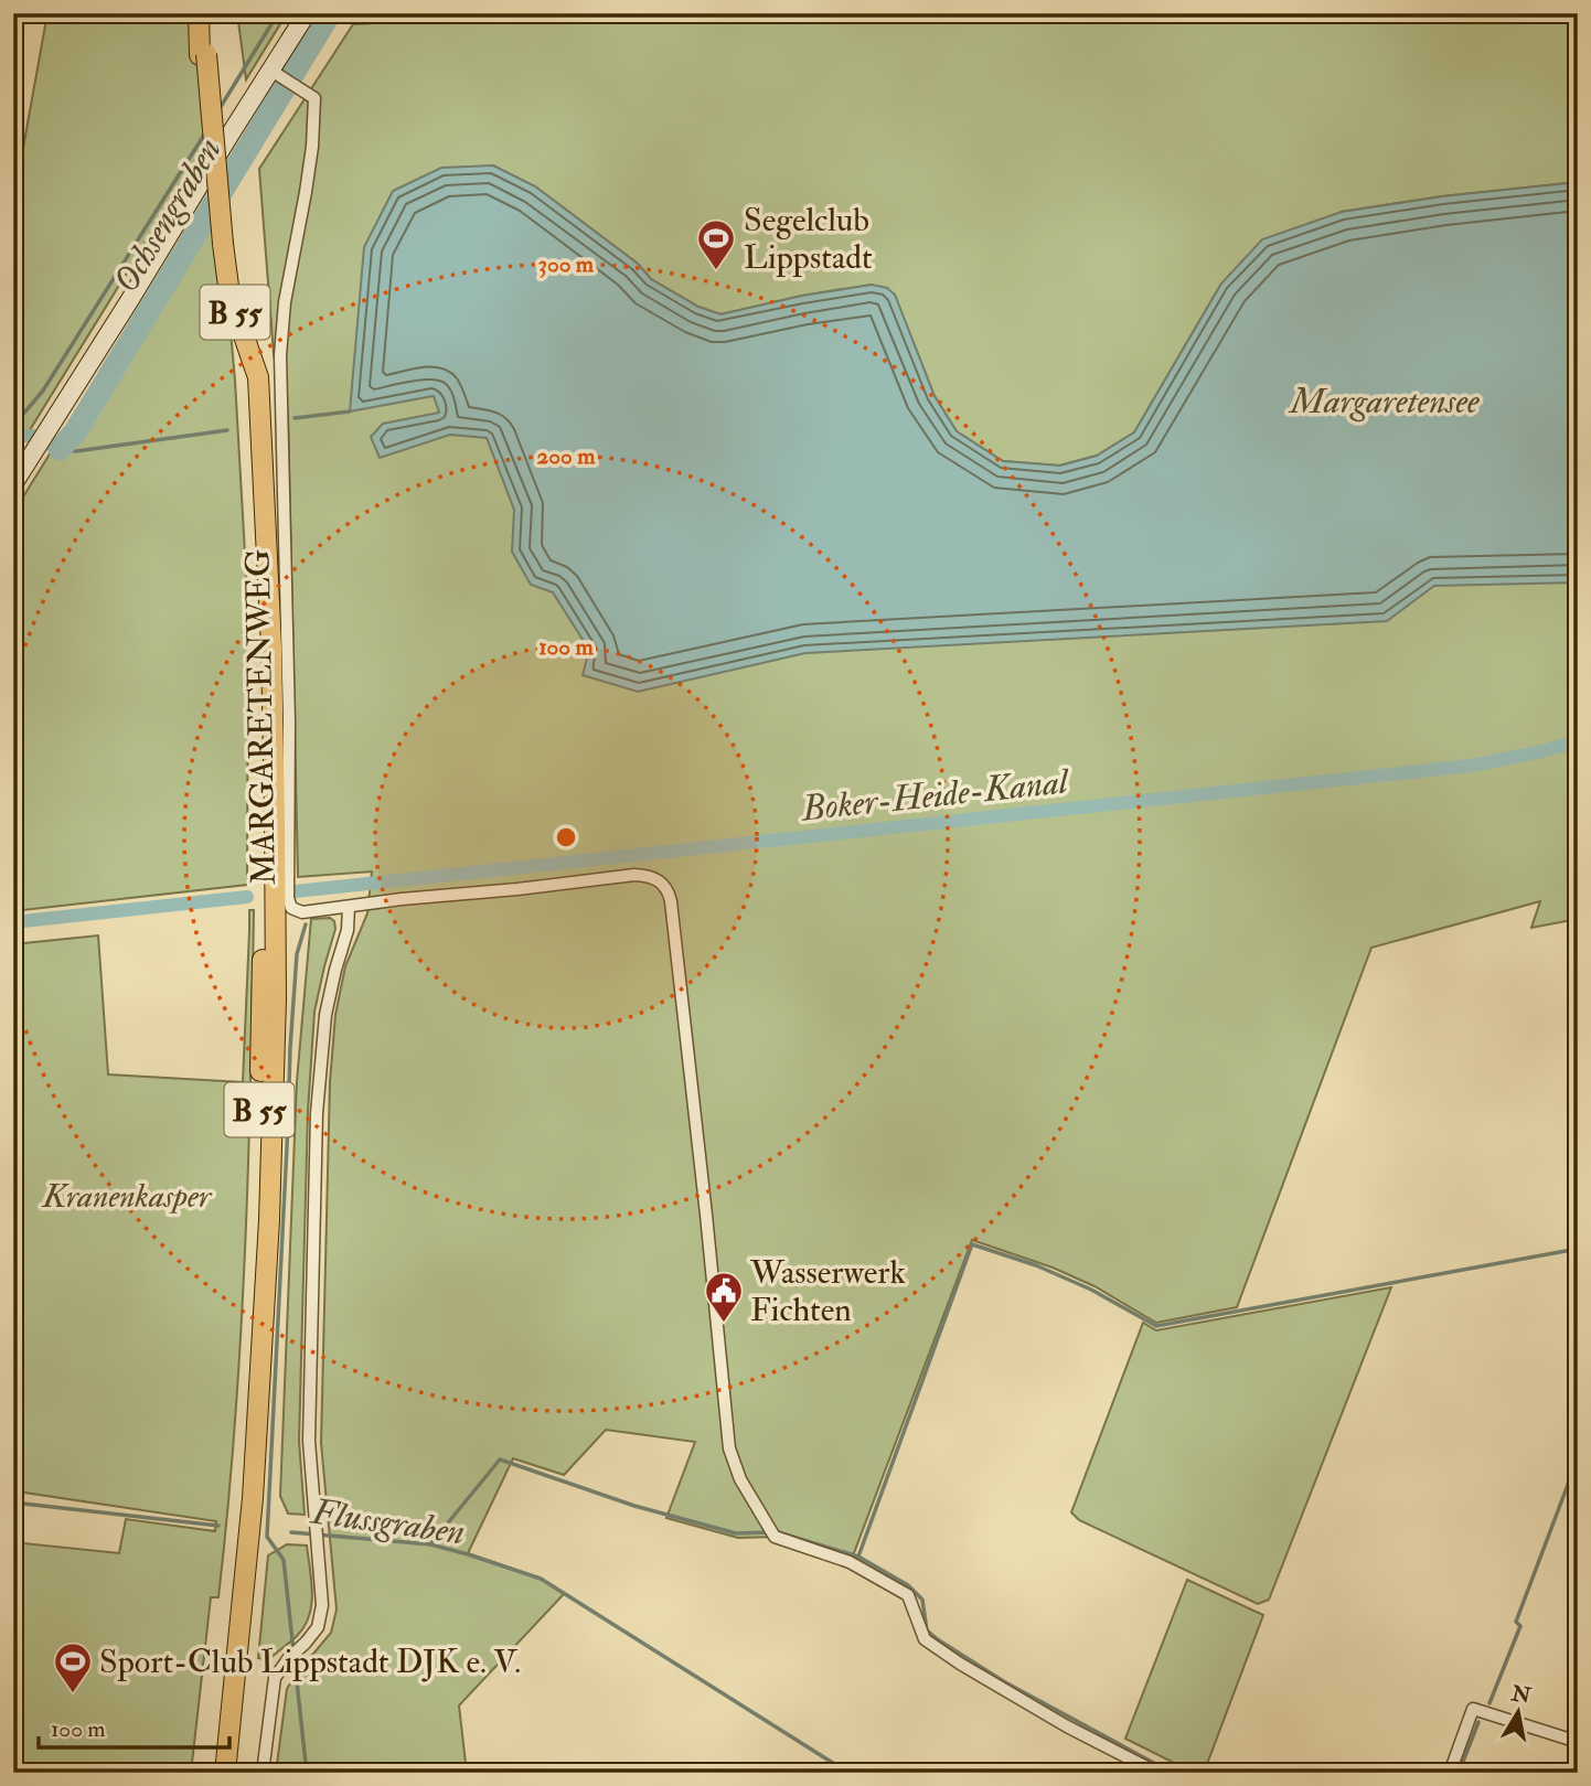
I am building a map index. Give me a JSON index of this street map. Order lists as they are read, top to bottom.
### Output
{
  "streets": {
    "main road": ["B 55"],
    "street": ["MARGARETENWEG"]
  },
  "water": [
    "Ochsengraben",
    "Margaretensee",
    "Boker-Heide-Kanal",
    "Flussgraben"
  ],
  "parks": ["Kranenkasper"],
  "places": {
    "sports": ["Segelclub Lippstadt", "Sport-Club Lippstadt DJK e. V."],
    "public building": ["Wasserwerk Fichten"]
  },
  "scale_bar": "100 m",
  "north": "top",
  "rings": ["300 m", "200 m", "100 m"]
}
